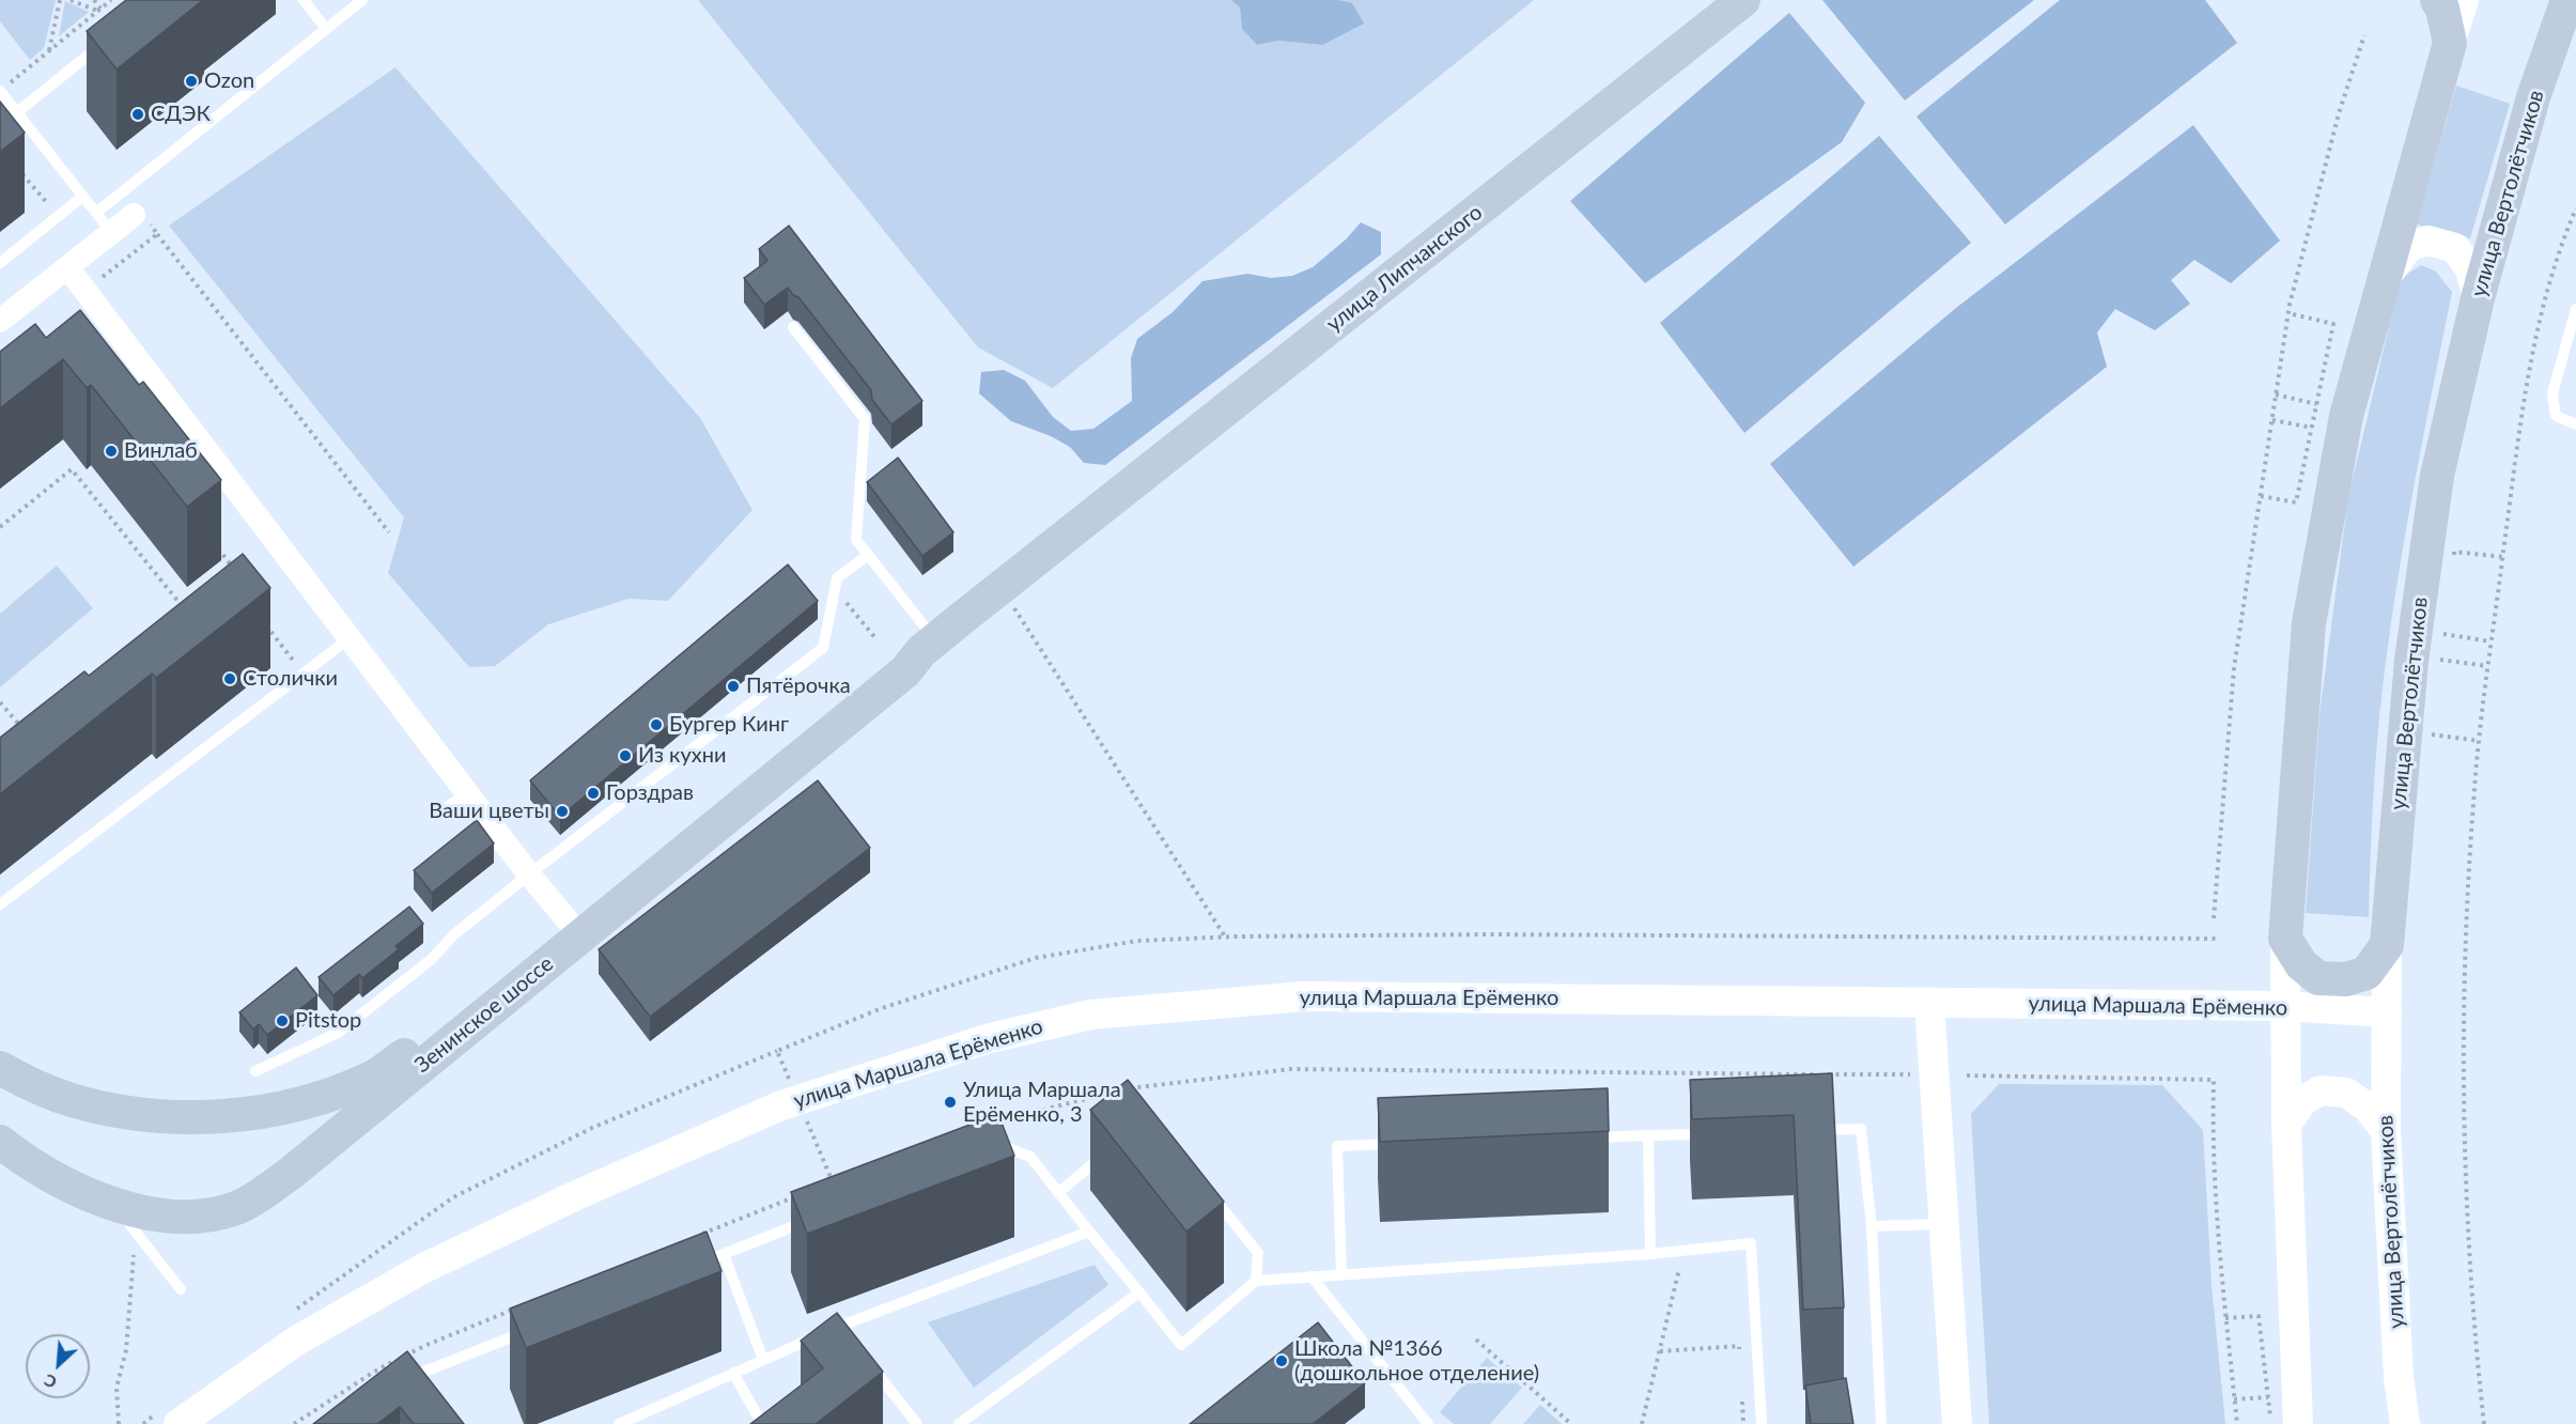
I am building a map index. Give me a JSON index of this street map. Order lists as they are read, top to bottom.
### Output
{
  "streets": {
    "main road": ["улица Вертолётчиков", "улица Липчанского", "Зенинское шоссе"],
    "street": ["улица Маршала Ерёменко"]
  },
  "crossings": [
    ["улица Вертолётчиков", "улица Маршала Ерёменко"],
    ["улица Липчанского", "Зенинское шоссе"]
  ],
  "places": [
    "Ozon",
    "СДЭК",
    "Винлаб",
    "Столички",
    "Пятёрочка",
    "Бургер Кинг",
    "Из кухни",
    "Горздрав",
    "Ваши цветы",
    "Pitstop",
    "Улица Маршала Ерёменко, 3",
    "Школа №1366 (дошкольное отделение)"
  ],
  "north": "bottom left"
}
